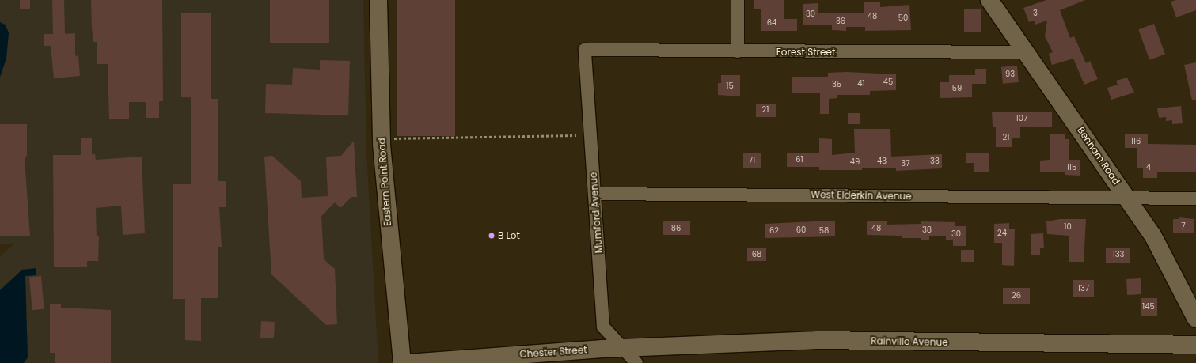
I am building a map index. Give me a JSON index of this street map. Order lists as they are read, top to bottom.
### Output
{
  "streets": {
    "main road": [
      "Benham Road",
      "Eastern Point Road",
      "Rainville Avenue",
      "Chester Street"
    ],
    "street": ["Forest Street", "West Elderkin Avenue", "Mumford Avenue"]
  },
  "crossings": [
    ["Forest Street", "Benham Road"],
    ["Forest Street", "Mumford Avenue"],
    ["Benham Road", "West Elderkin Avenue"],
    ["West Elderkin Avenue", "Mumford Avenue"],
    ["Mumford Avenue", "Rainville Avenue"],
    ["Mumford Avenue", "Chester Street"],
    ["Rainville Avenue", "Chester Street"]
  ],
  "places": ["B Lot"],
  "house_numbers": [
    "3",
    "30",
    "48",
    "50",
    "36",
    "64",
    "93",
    "45",
    "41",
    "35",
    "15",
    "59",
    "21",
    "107",
    "21",
    "116",
    "61",
    "71",
    "43",
    "33",
    "49",
    "37",
    "115",
    "4",
    "7",
    "10",
    "86",
    "48",
    "60",
    "38",
    "62",
    "58",
    "24",
    "30",
    "68",
    "133",
    "137",
    "26",
    "145"
  ]
}
